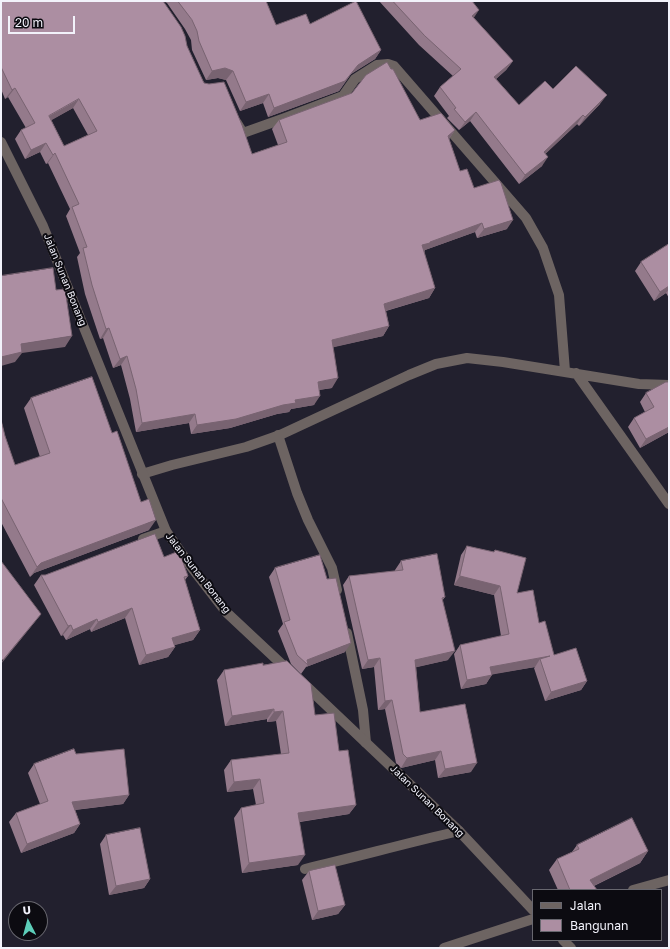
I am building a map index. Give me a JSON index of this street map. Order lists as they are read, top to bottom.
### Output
{
  "streets": {
    "street": ["Jalan Sunan Bonang"]
  },
  "legend": ["Jalan", "Bangunan"],
  "scale_bar": "20 m",
  "north": "top"
}
